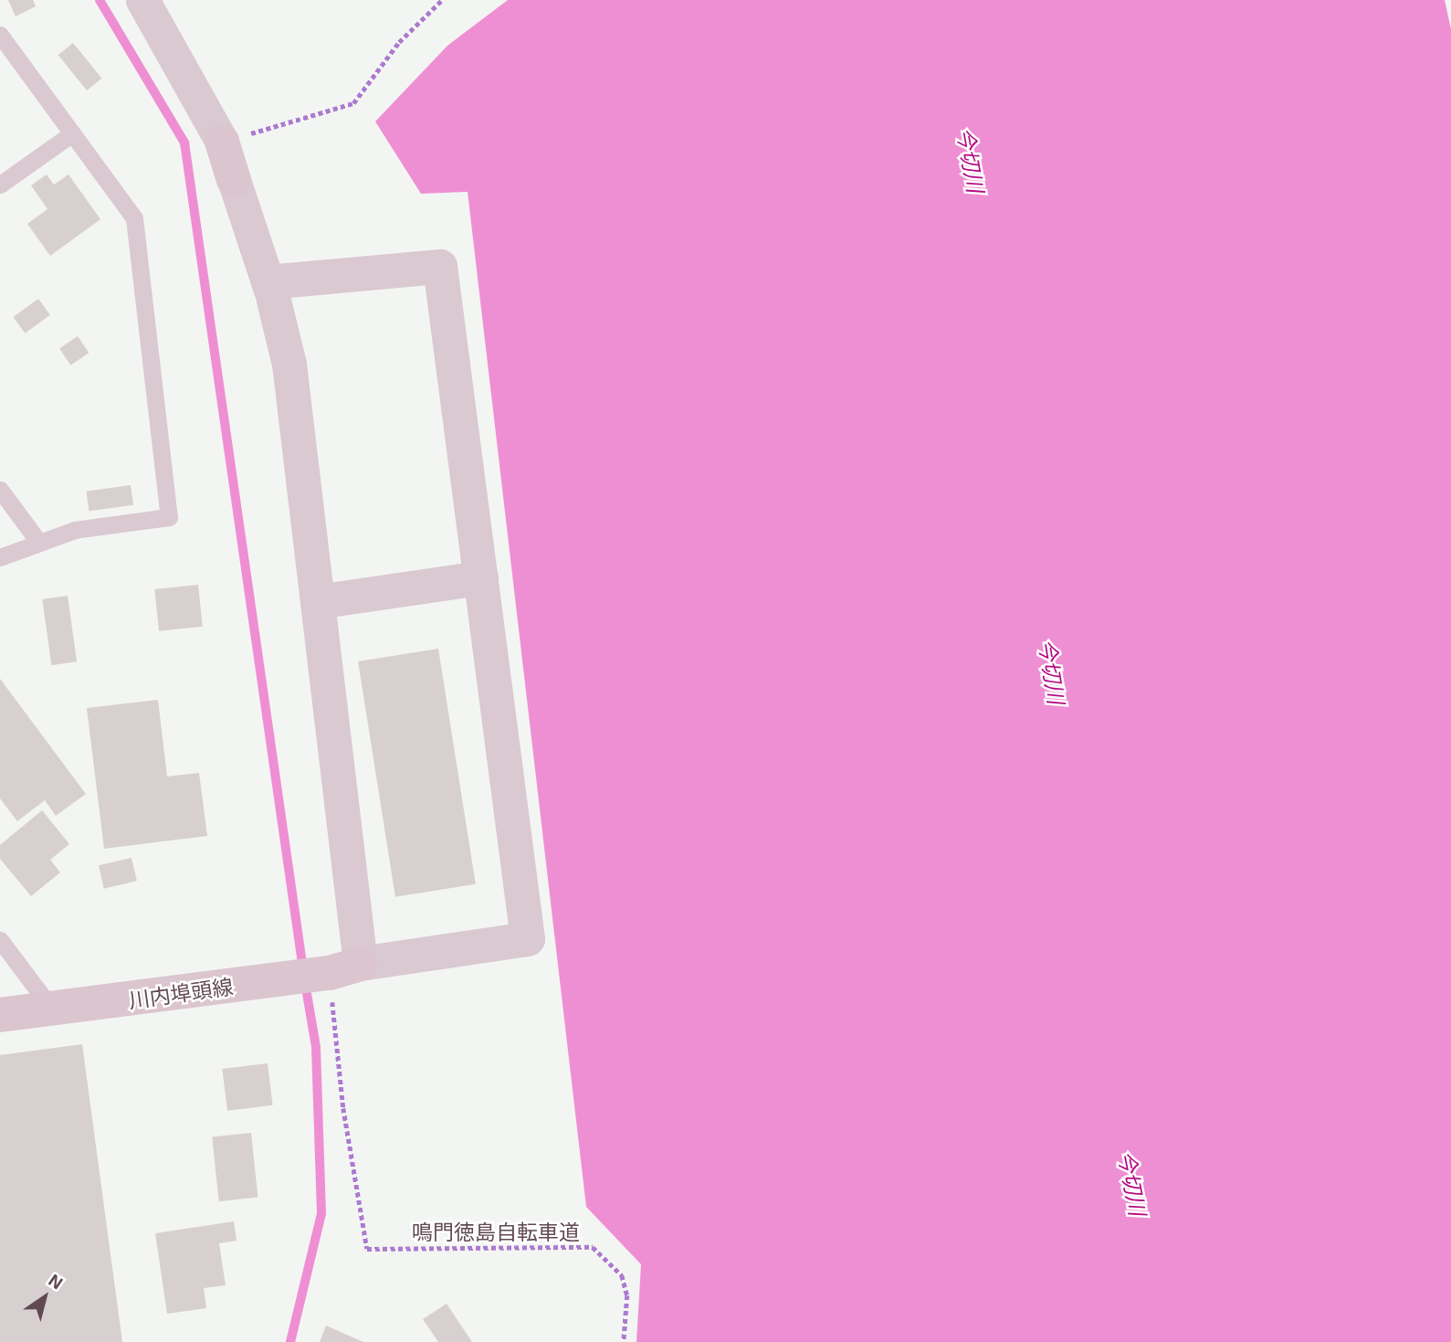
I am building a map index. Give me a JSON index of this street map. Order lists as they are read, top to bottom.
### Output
{
  "streets": {
    "main road": ["川内埠頭線"],
    "path": ["鳴門徳島自転車道"]
  },
  "water": ["今切川"],
  "north": "top right"
}
